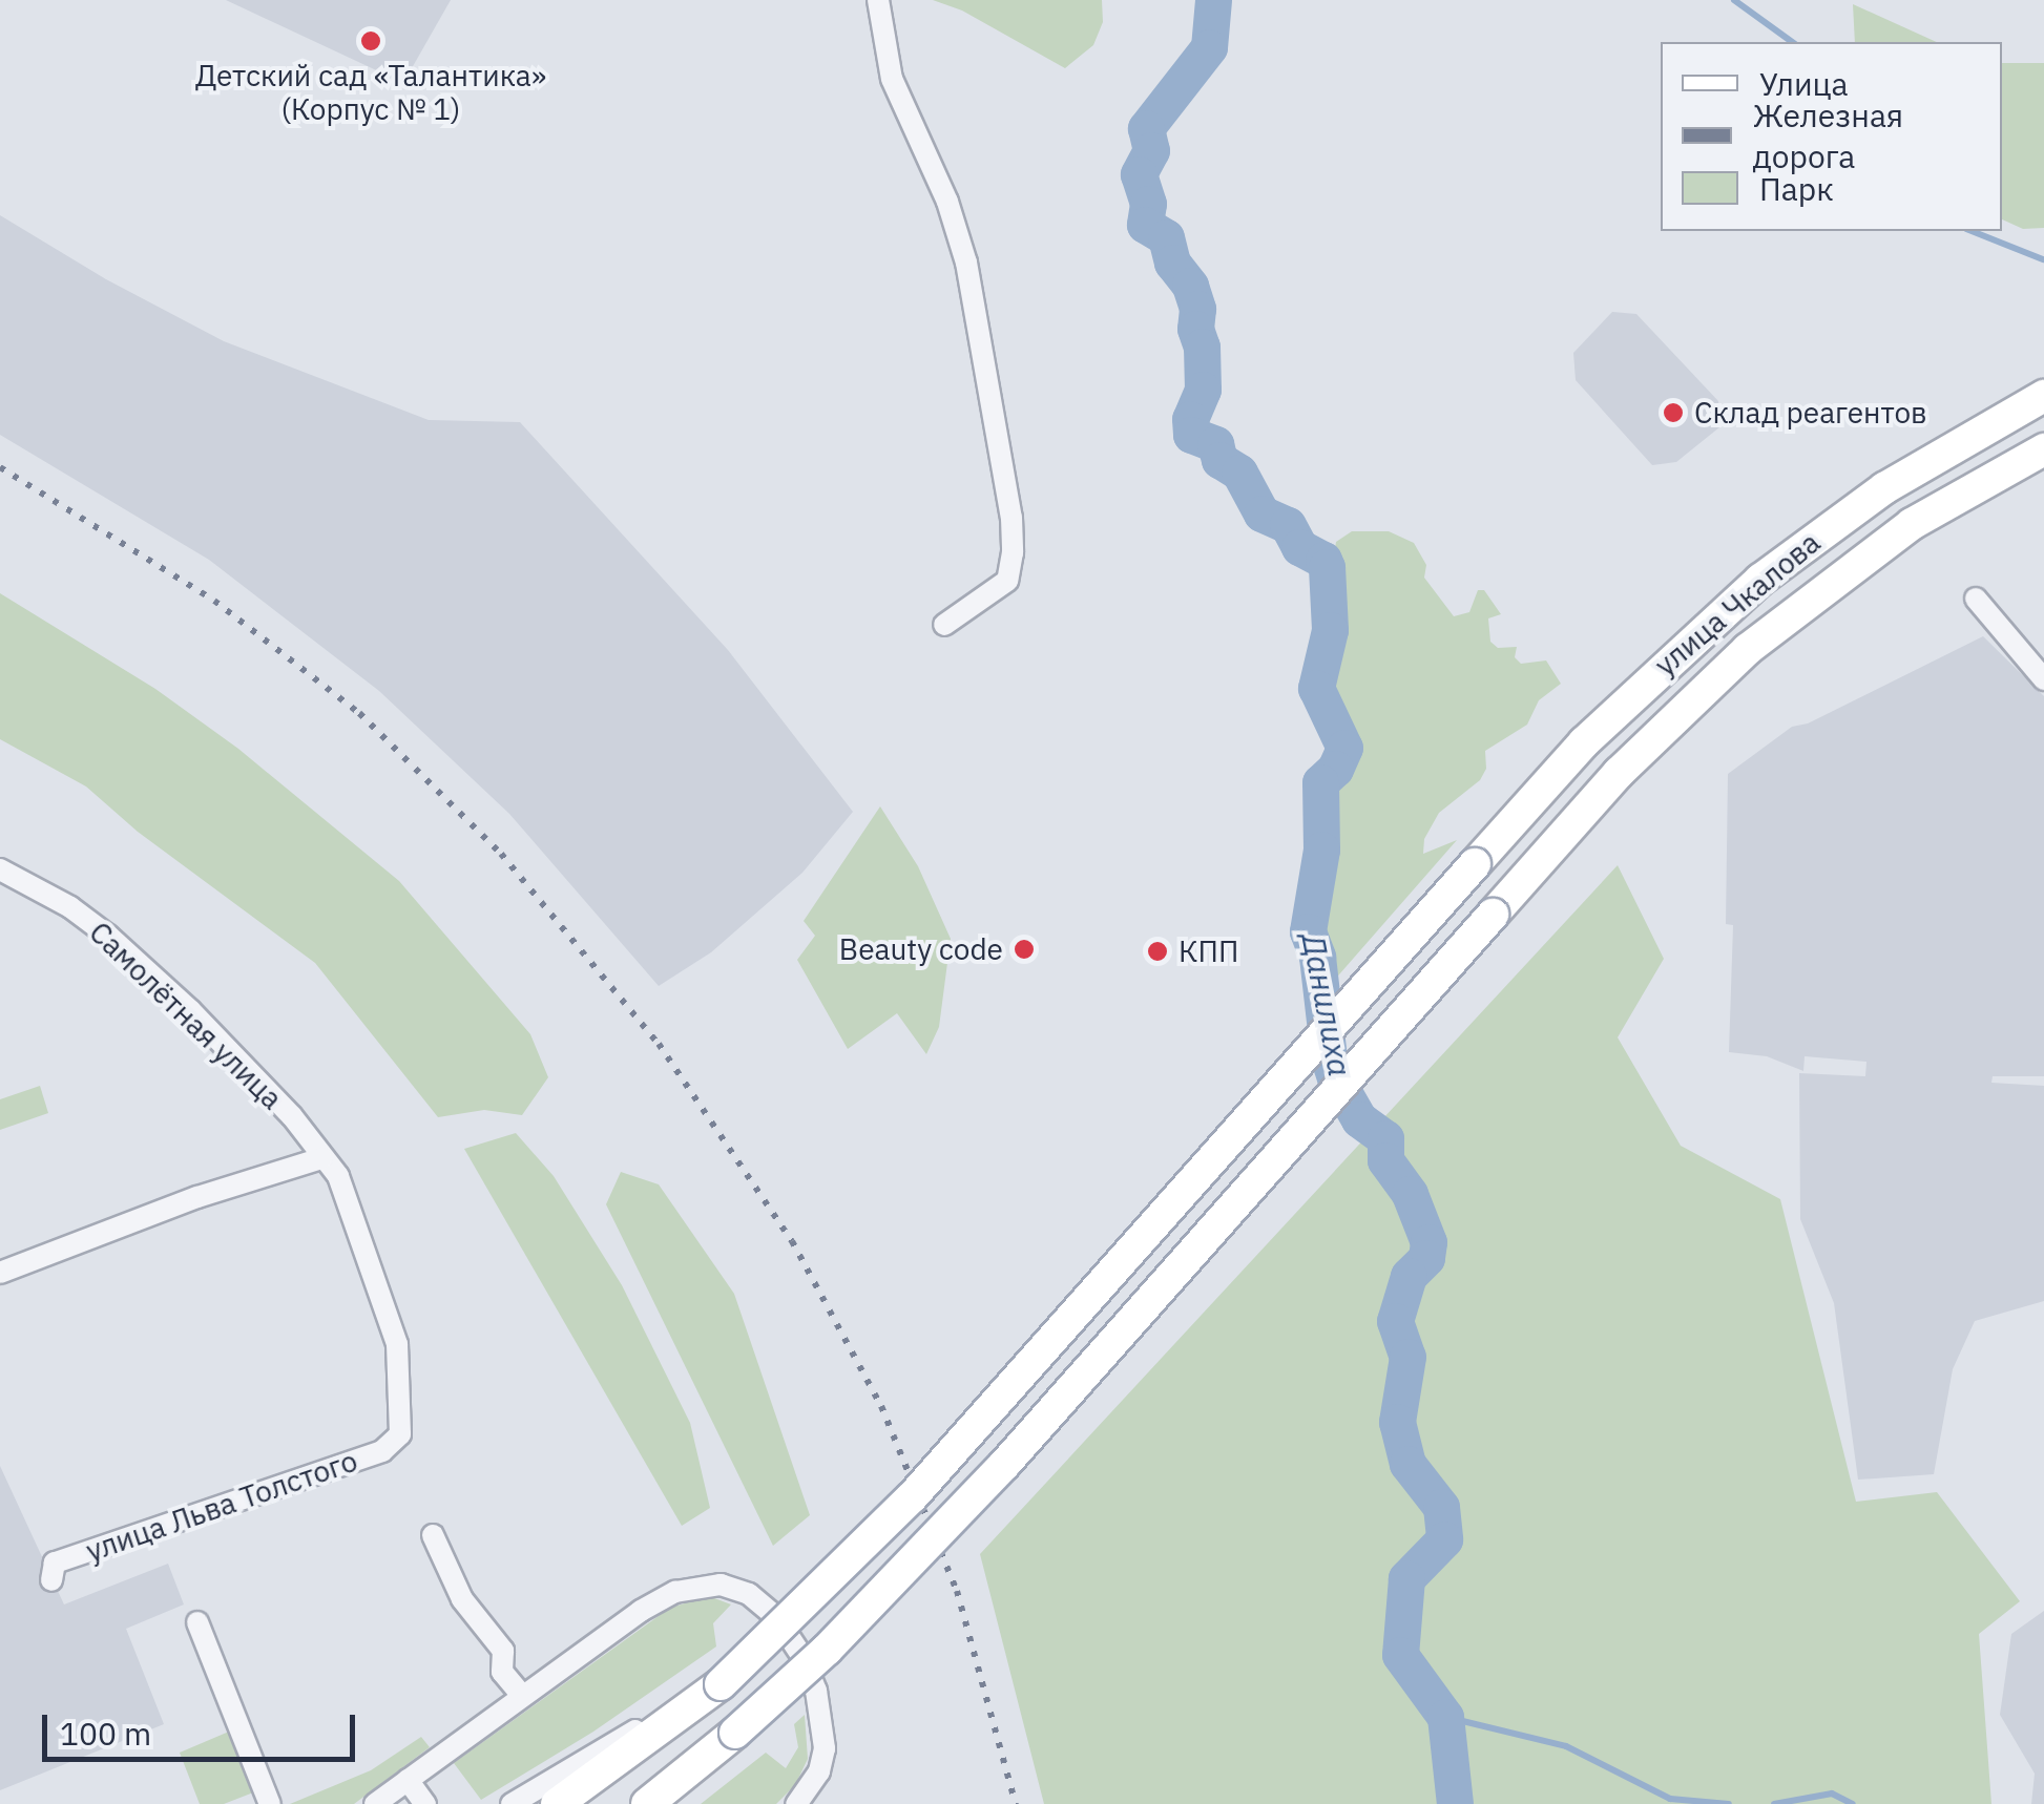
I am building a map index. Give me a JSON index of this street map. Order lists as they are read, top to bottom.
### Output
{
  "streets": {
    "main road": ["улица Чкалова"],
    "street": ["Самолётная улица", "улица Льва Толстого"]
  },
  "crossings": [
    ["Самолётная улица", "улица Льва Толстого"]
  ],
  "water": ["Данилиха"],
  "places": [
    "Детский сад «Талантика» (Корпус № 1)",
    "Склад реагентов",
    "Beauty code",
    "КПП"
  ],
  "legend": ["Улица", "Железная дорога", "Парк"],
  "scale_bar": "100 m"
}
